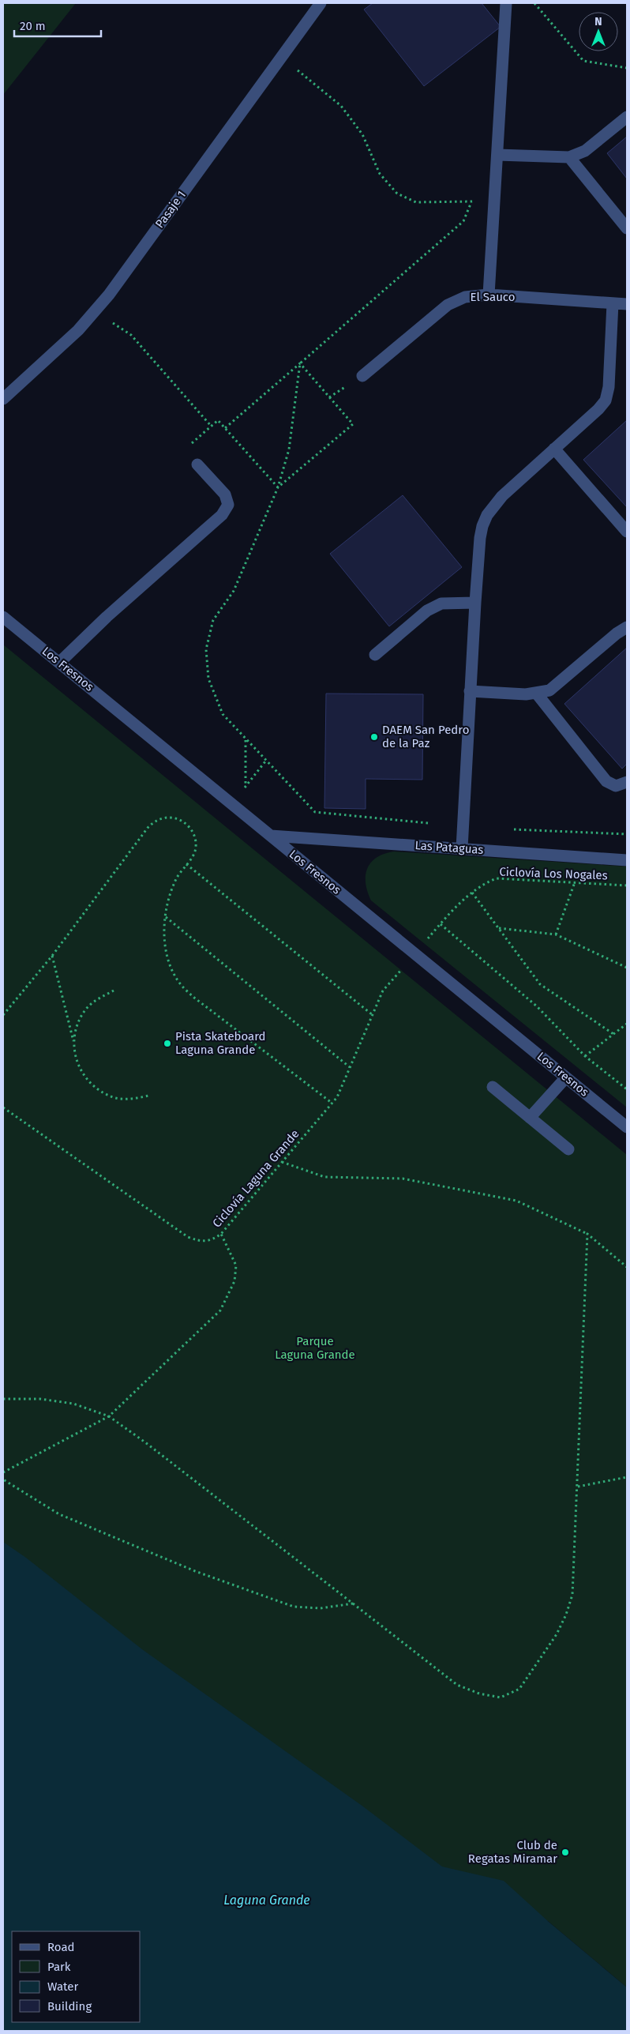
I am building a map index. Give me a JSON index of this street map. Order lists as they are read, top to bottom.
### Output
{
  "streets": {
    "street": [
      "Pasaje 1",
      "El Sauco",
      "Los Fresnos",
      "Las Pataguas"
    ],
    "path": ["Ciclovía Los Nogales", "Ciclovía Laguna Grande"]
  },
  "crossings": [
    ["Los Fresnos", "Las Pataguas"],
    ["Los Fresnos", "Ciclovía Los Nogales"],
    ["Los Fresnos", "Ciclovía Laguna Grande"],
    ["Ciclovía Los Nogales", "Ciclovía Laguna Grande"]
  ],
  "water": ["Laguna Grande"],
  "parks": ["Parque Laguna Grande"],
  "places": ["DAEM San Pedro de la Paz", "Pista Skateboard Laguna Grande", "Club de Regatas Miramar"],
  "legend": [
    "Road",
    "Park",
    "Water",
    "Building"
  ],
  "scale_bar": "20 m",
  "north": "top"
}
